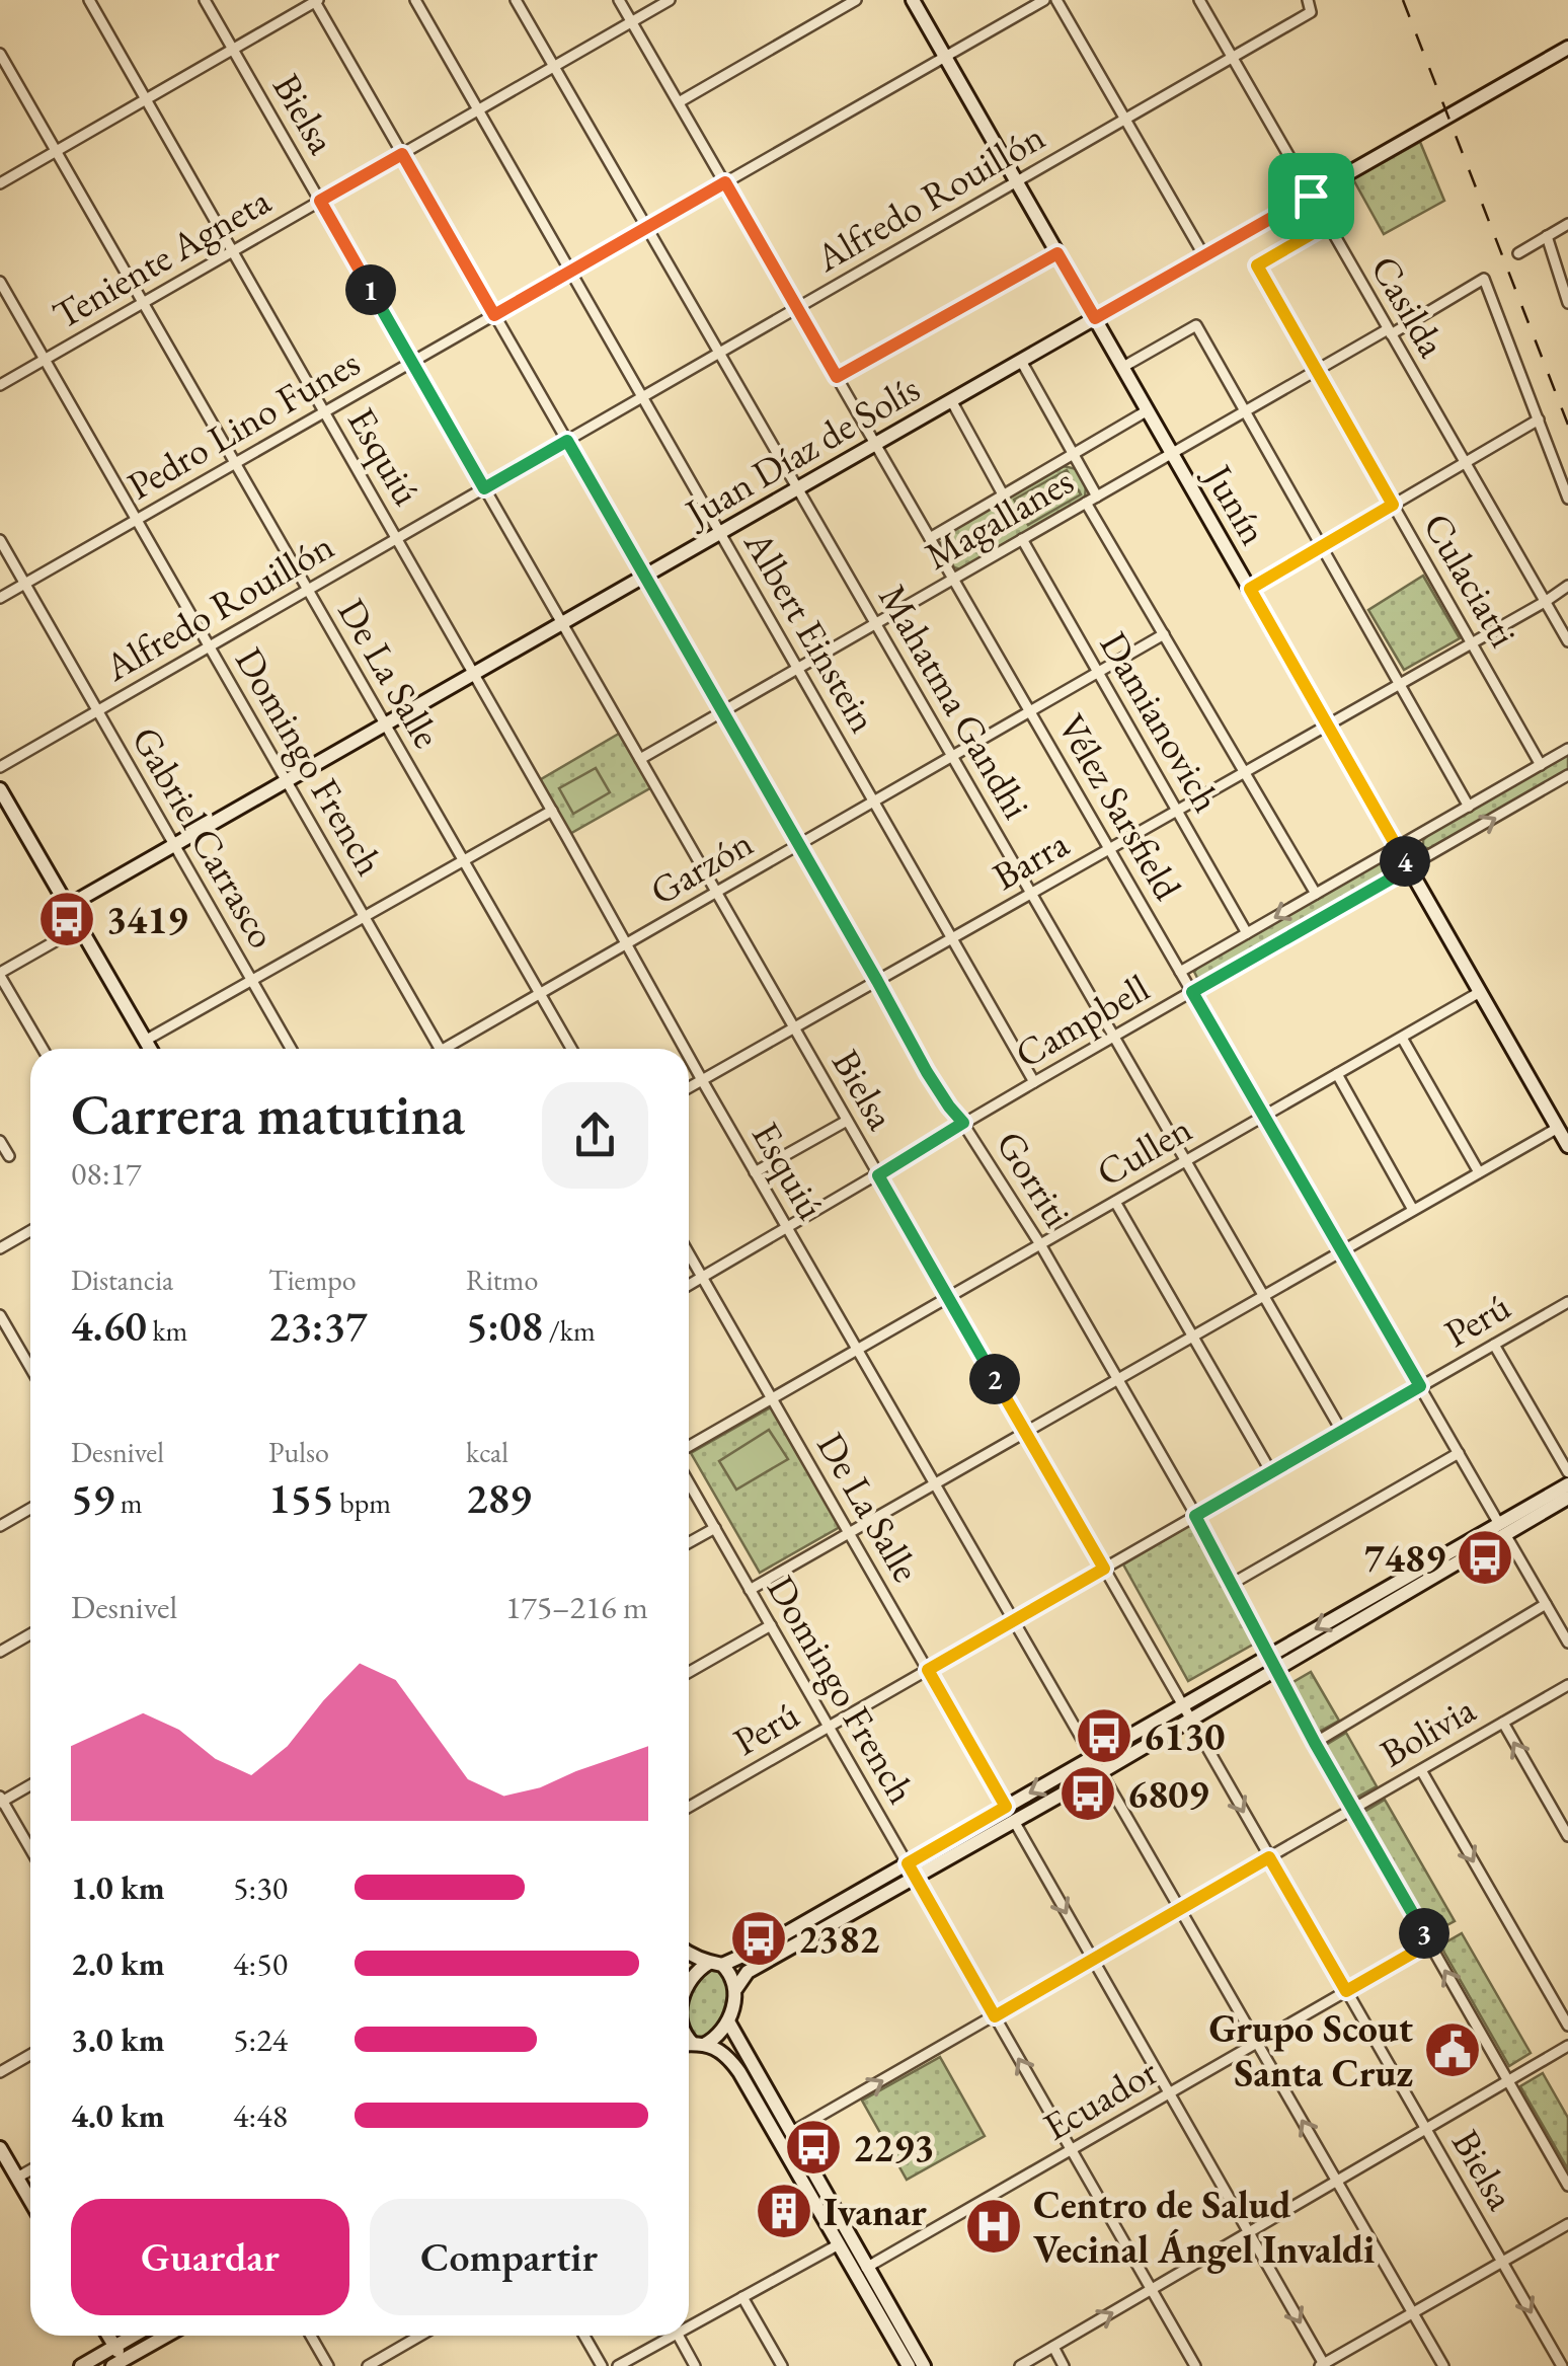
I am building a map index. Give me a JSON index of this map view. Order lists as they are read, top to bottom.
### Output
{
  "streets": {
    "main road": ["Juan Díaz de Solís", "Junín"],
    "street": [
      "Bielsa",
      "Alfredo Rouillón",
      "Teniente Agneta",
      "Casilda",
      "Pedro Lino Funes",
      "Esquiú",
      "Magallanes",
      "Culaciatti",
      "Albert Einstein",
      "De La Salle",
      "Mahatma Gandhi",
      "Damianovich",
      "Domingo French",
      "Vélez Sarsfield",
      "Gabriel Carrasco",
      "Barra",
      "Garzón",
      "Campbell",
      "Cullen",
      "Gorriti",
      "Perú",
      "Bolivia",
      "Ecuador"
    ]
  },
  "crossings": [
    ["Bielsa", "Alfredo Rouillón"],
    ["Bielsa", "Teniente Agneta"],
    ["Bielsa", "Pedro Lino Funes"],
    ["Bielsa", "Juan Díaz de Solís"],
    ["Bielsa", "Magallanes"],
    ["Bielsa", "Barra"],
    ["Bielsa", "Garzón"],
    ["Bielsa", "Campbell"],
    ["Bielsa", "Cullen"],
    ["Bielsa", "Perú"],
    ["Bielsa", "Bolivia"],
    ["Bielsa", "Ecuador"],
    ["Alfredo Rouillón", "Casilda"],
    ["Alfredo Rouillón", "Esquiú"],
    ["Alfredo Rouillón", "Junín"],
    ["Alfredo Rouillón", "Albert Einstein"],
    ["Alfredo Rouillón", "De La Salle"],
    ["Alfredo Rouillón", "Mahatma Gandhi"],
    ["Alfredo Rouillón", "Domingo French"],
    ["Alfredo Rouillón", "Vélez Sarsfield"],
    ["Alfredo Rouillón", "Gabriel Carrasco"],
    ["Alfredo Rouillón", "Gorriti"],
    ["Teniente Agneta", "Esquiú"],
    ["Teniente Agneta", "Albert Einstein"],
    ["Teniente Agneta", "De La Salle"],
    ["Teniente Agneta", "Mahatma Gandhi"],
    ["Teniente Agneta", "Domingo French"],
    ["Teniente Agneta", "Vélez Sarsfield"],
    ["Teniente Agneta", "Gorriti"],
    ["Casilda", "Juan Díaz de Solís"],
    ["Casilda", "Magallanes"],
    ["Casilda", "Culaciatti"],
    ["Casilda", "Barra"],
    ["Pedro Lino Funes", "Esquiú"],
    ["Pedro Lino Funes", "Junín"],
    ["Pedro Lino Funes", "Albert Einstein"],
    ["Pedro Lino Funes", "De La Salle"],
    ["Pedro Lino Funes", "Mahatma Gandhi"],
    ["Pedro Lino Funes", "Domingo French"],
    ["Pedro Lino Funes", "Vélez Sarsfield"],
    ["Pedro Lino Funes", "Gabriel Carrasco"],
    ["Pedro Lino Funes", "Gorriti"],
    ["Juan Díaz de Solís", "Esquiú"],
    ["Juan Díaz de Solís", "Junín"],
    ["Juan Díaz de Solís", "Albert Einstein"],
    ["Juan Díaz de Solís", "De La Salle"],
    ["Juan Díaz de Solís", "Mahatma Gandhi"],
    ["Juan Díaz de Solís", "Domingo French"],
    ["Juan Díaz de Solís", "Vélez Sarsfield"],
    ["Juan Díaz de Solís", "Gabriel Carrasco"],
    ["Juan Díaz de Solís", "Gorriti"],
    ["Esquiú", "Barra"],
    ["Esquiú", "Garzón"],
    ["Esquiú", "Campbell"],
    ["Esquiú", "Cullen"],
    ["Esquiú", "Perú"],
    ["Esquiú", "Bolivia"],
    ["Esquiú", "Ecuador"],
    ["Junín", "Magallanes"],
    ["Junín", "Barra"],
    ["Junín", "Campbell"],
    ["Junín", "Cullen"],
    ["Magallanes", "Culaciatti"],
    ["Magallanes", "Albert Einstein"],
    ["Magallanes", "Mahatma Gandhi"],
    ["Magallanes", "Damianovich"],
    ["Magallanes", "Vélez Sarsfield"],
    ["Magallanes", "Gorriti"],
    ["Culaciatti", "Barra"],
    ["Culaciatti", "Campbell"],
    ["Albert Einstein", "Barra"],
    ["Albert Einstein", "Garzón"],
    ["Albert Einstein", "Campbell"],
    ["De La Salle", "Garzón"],
    ["De La Salle", "Campbell"],
    ["De La Salle", "Cullen"],
    ["De La Salle", "Perú"],
    ["Mahatma Gandhi", "Barra"],
    ["Mahatma Gandhi", "Garzón"],
    ["Mahatma Gandhi", "Campbell"],
    ["Mahatma Gandhi", "Cullen"],
    ["Mahatma Gandhi", "Perú"],
    ["Damianovich", "Barra"],
    ["Damianovich", "Garzón"],
    ["Damianovich", "Campbell"],
    ["Domingo French", "Perú"],
    ["Domingo French", "Bolivia"],
    ["Domingo French", "Ecuador"],
    ["Vélez Sarsfield", "Barra"],
    ["Vélez Sarsfield", "Garzón"],
    ["Vélez Sarsfield", "Campbell"],
    ["Vélez Sarsfield", "Cullen"],
    ["Vélez Sarsfield", "Perú"],
    ["Barra", "Gorriti"],
    ["Garzón", "Gorriti"],
    ["Campbell", "Gorriti"],
    ["Cullen", "Gorriti"],
    ["Gorriti", "Perú"],
    ["Gorriti", "Bolivia"],
    ["Gorriti", "Ecuador"]
  ],
  "places": {
    "bus stop": [
      "3419",
      "7489",
      "6130",
      "6809",
      "2382",
      "2293"
    ],
    "public building": ["Grupo Scout Santa Cruz"],
    "building": ["Ivanar"],
    "hospital": ["Centro de Salud Vecinal Ángel Invaldi"]
  },
  "page": {
    "pins": [
      "1",
      "4",
      "2",
      "3"
    ],
    "heading": ["Carrera matutina", "08:17"],
    "stats": [
      ["Distancia", "4.60 km"],
      ["Tiempo", "23:37"],
      ["Ritmo", "5:08 /km"],
      ["Desnivel", "59 m"],
      ["Pulso", "155 bpm"],
      ["kcal", "289"]
    ],
    "chart": ["Desnivel", "175–216 m"],
    "list": [
      {
        "name": "1.0 km",
        "note": "5:30"
      },
      {
        "name": "2.0 km",
        "note": "4:50"
      },
      {
        "name": "3.0 km",
        "note": "5:24"
      },
      {
        "name": "4.0 km",
        "note": "4:48"
      }
    ],
    "buttons": ["Guardar", "Compartir"]
  }
}
